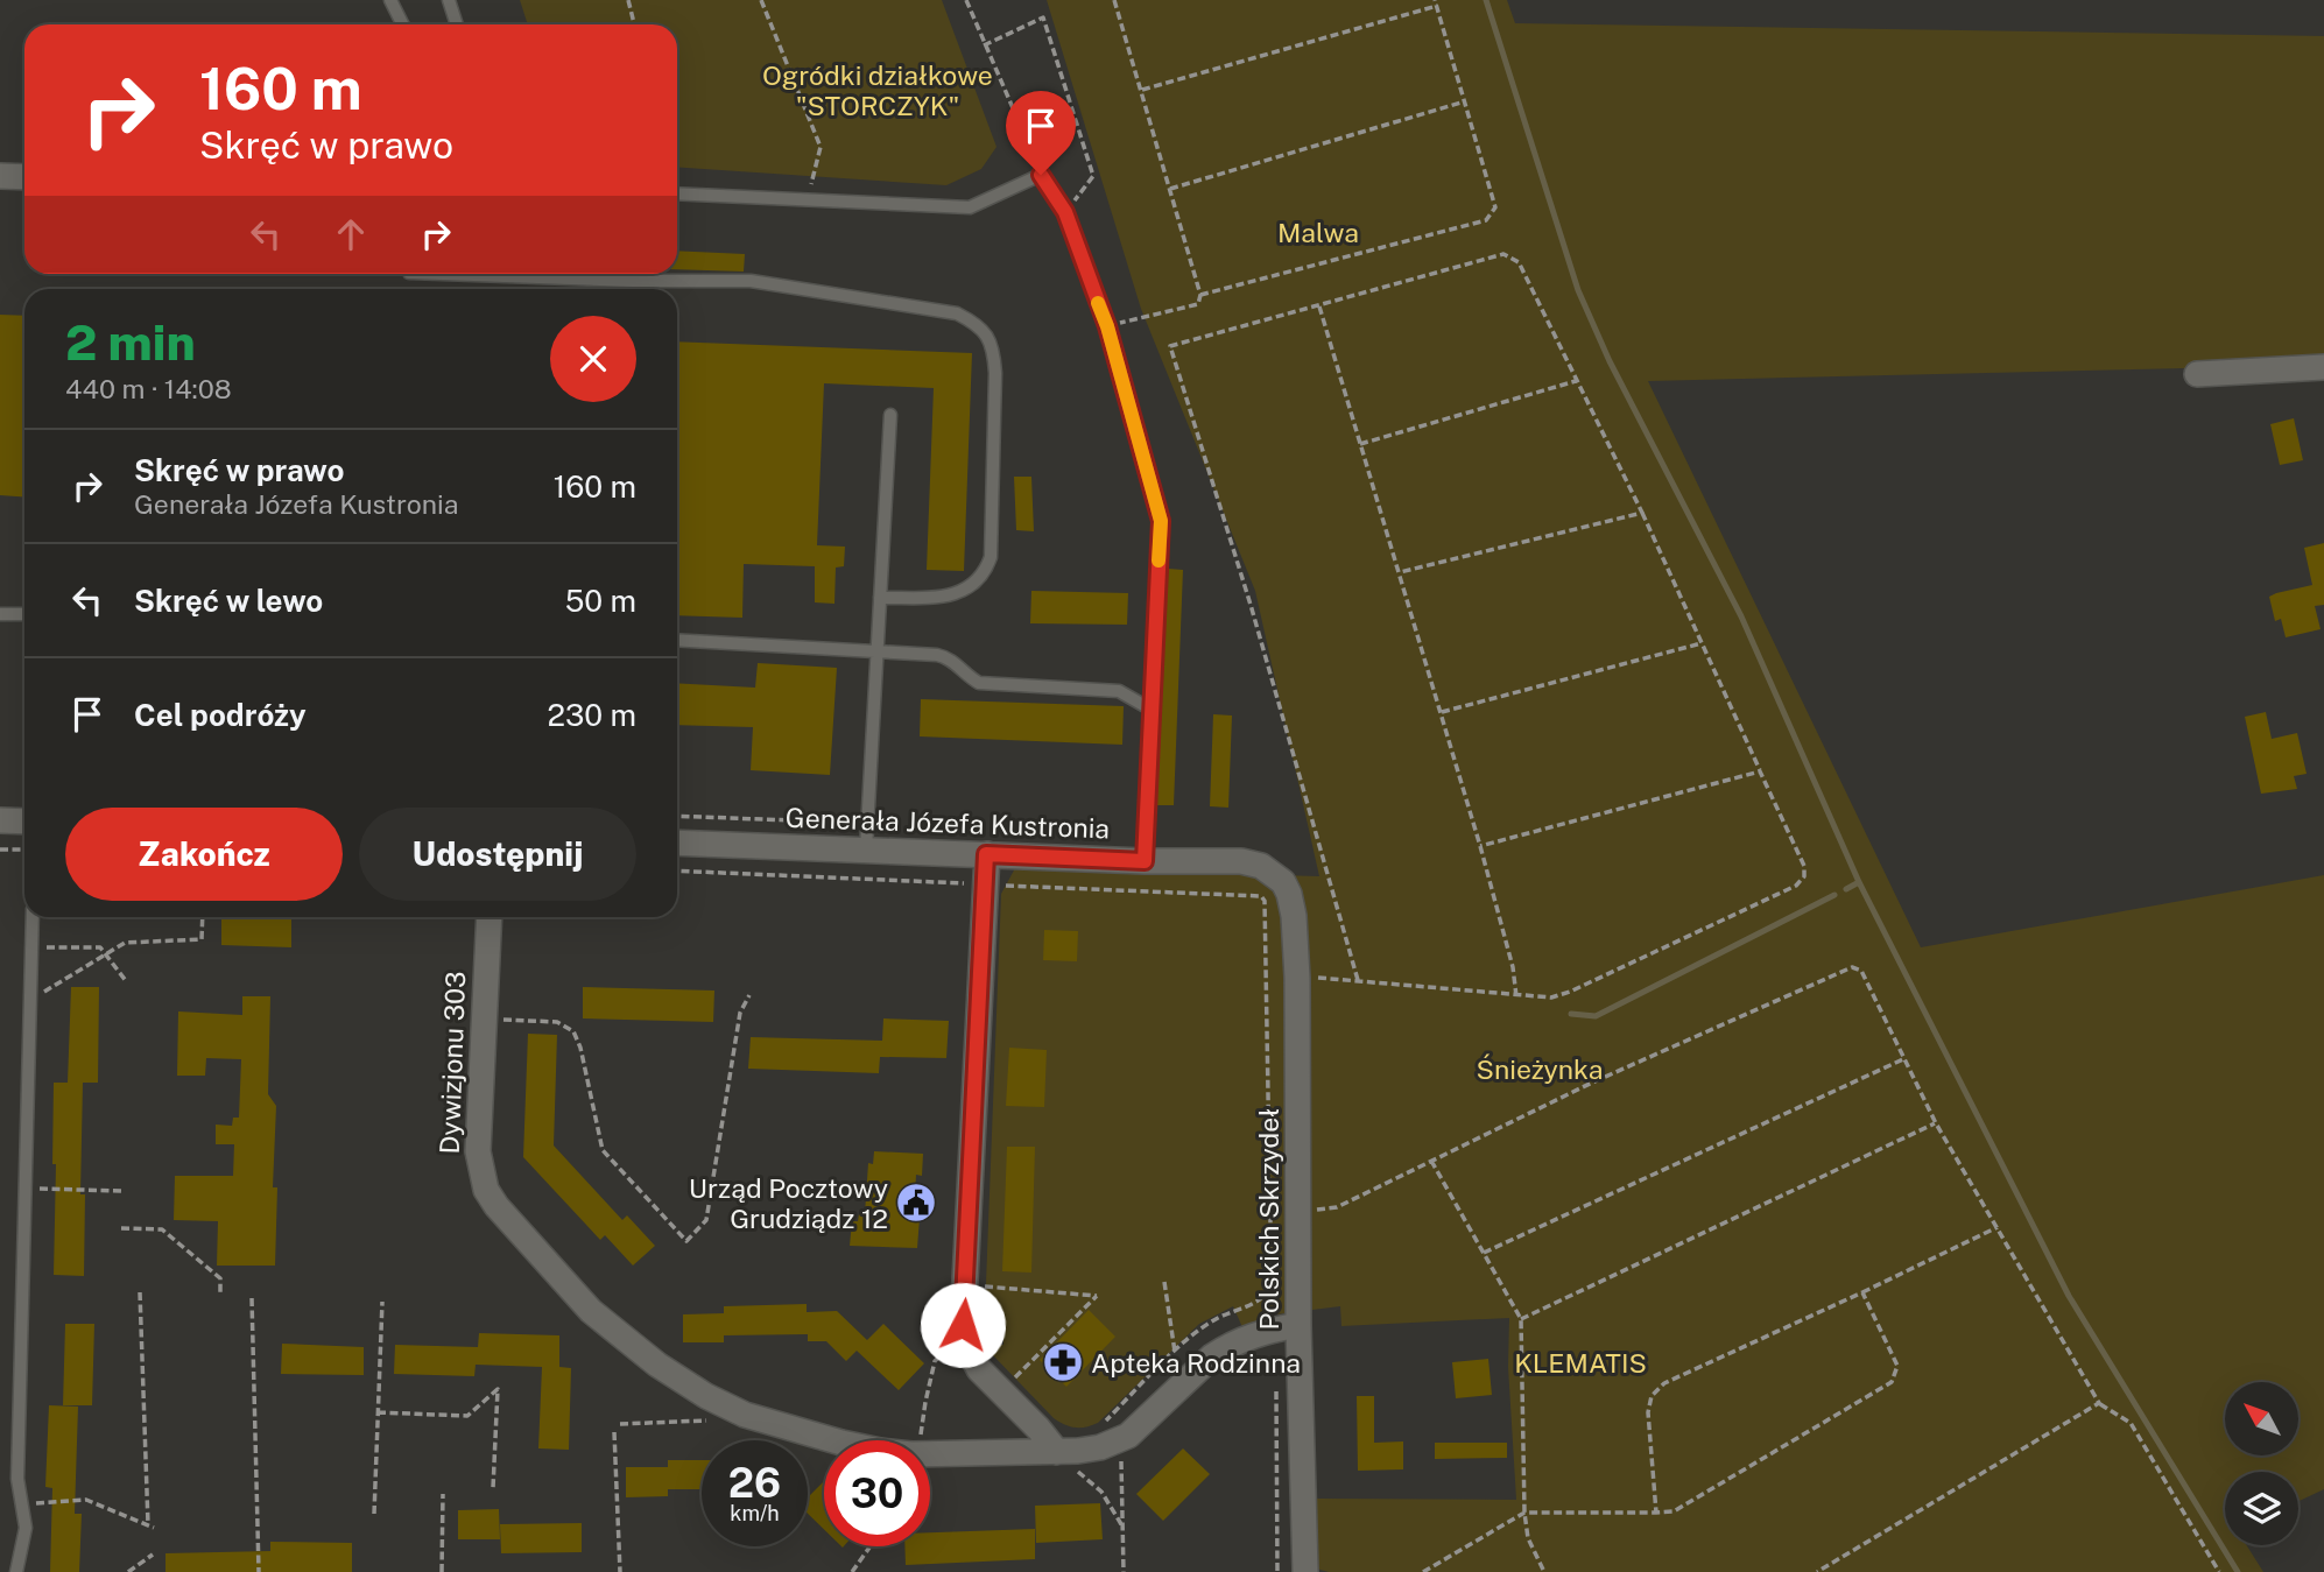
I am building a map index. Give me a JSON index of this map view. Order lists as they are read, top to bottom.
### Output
{
  "streets": {
    "street": ["Generała Józefa Kustronia", "Dywizjonu 303", "Polskich Skrzydeł"]
  },
  "crossings": [
    ["Generała Józefa Kustronia", "Polskich Skrzydeł"],
    ["Dywizjonu 303", "Polskich Skrzydeł"]
  ],
  "parks": [
    "Ogródki działkowe \"STORCZYK\"",
    "Malwa",
    "Śnieżynka",
    "KLEMATIS"
  ],
  "places": {
    "public building": ["Urząd Pocztowy Grudziądz 12"],
    "pharmacy": ["Apteka Rodzinna"]
  },
  "north": "top left",
  "page": {
    "turn": ["160 m", "Skręć w prawo"],
    "heading": ["2 min", "440 m · 14:08"],
    "list": [
      {
        "name": "Skręć w prawo",
        "note": "Generała Józefa Kustronia",
        "value": "160 m"
      },
      {
        "name": "Skręć w lewo",
        "value": "50 m"
      },
      {
        "name": "Cel podróży",
        "value": "230 m"
      }
    ],
    "buttons": ["Zakończ", "Udostępnij"],
    "speed": "26 km/h",
    "limit": "30"
  }
}
